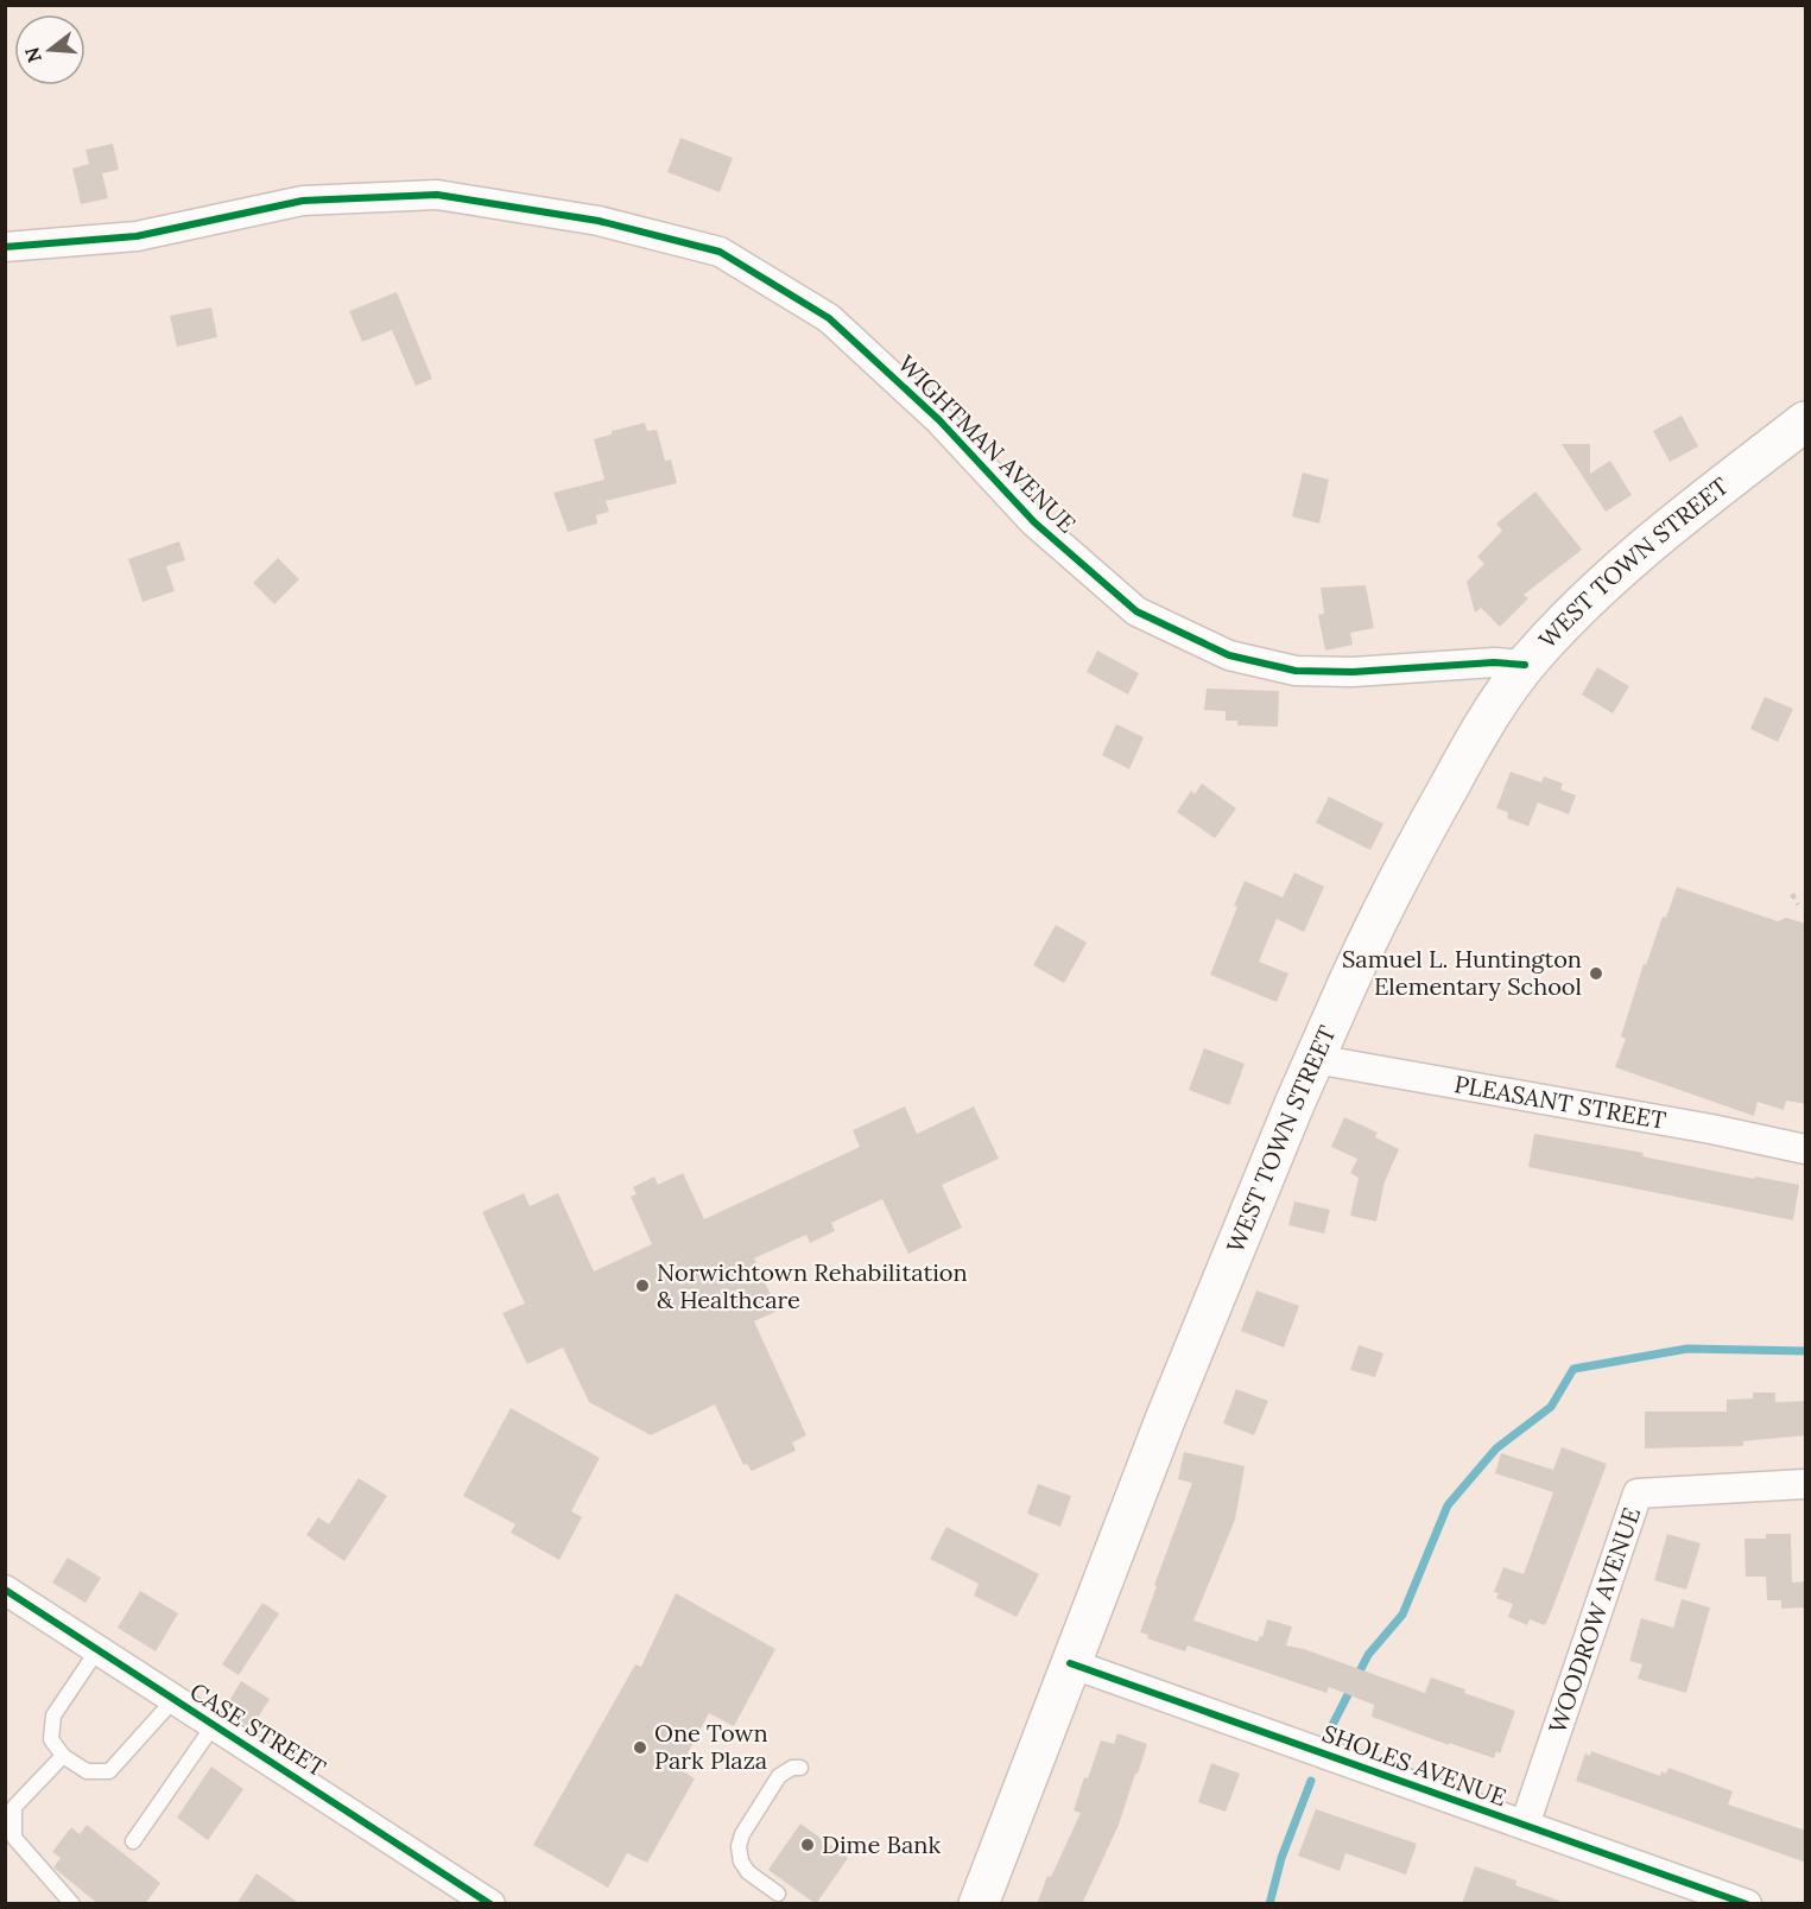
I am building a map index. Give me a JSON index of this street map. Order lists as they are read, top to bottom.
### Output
{
  "streets": {
    "main road": ["WEST TOWN STREET"],
    "street": [
      "WIGHTMAN AVENUE",
      "PLEASANT STREET",
      "WOODROW AVENUE",
      "CASE STREET",
      "SHOLES AVENUE"
    ]
  },
  "crossings": [
    ["WIGHTMAN AVENUE", "WEST TOWN STREET"],
    ["WEST TOWN STREET", "PLEASANT STREET"],
    ["WEST TOWN STREET", "SHOLES AVENUE"],
    ["WOODROW AVENUE", "SHOLES AVENUE"]
  ],
  "places": [
    "Samuel L. Huntington Elementary School",
    "Norwichtown Rehabilitation & Healthcare",
    "One Town Park Plaza",
    "Dime Bank"
  ],
  "north": "left"
}
